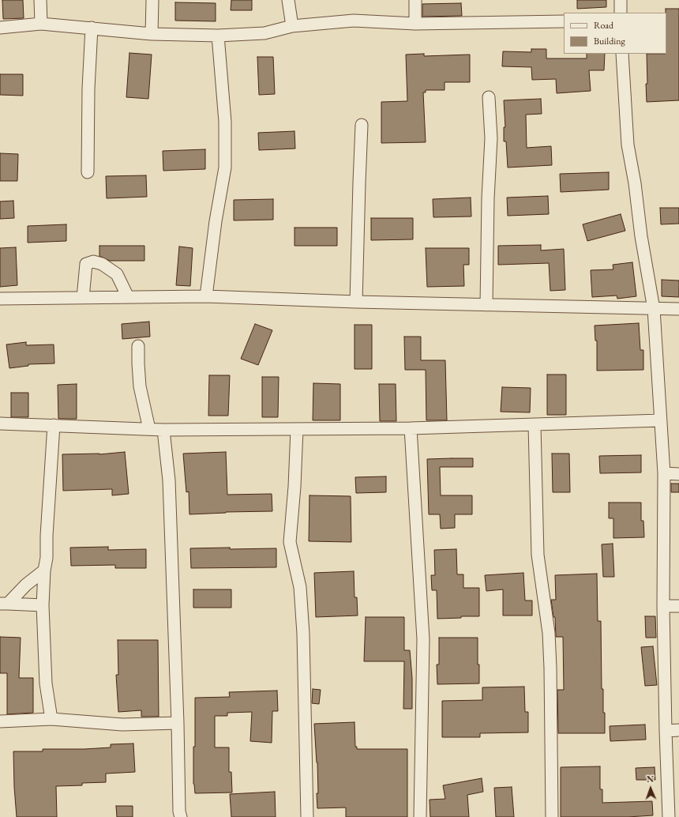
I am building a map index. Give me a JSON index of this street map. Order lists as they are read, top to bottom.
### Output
{
  "legend": ["Road", "Building"],
  "north": "top"
}
